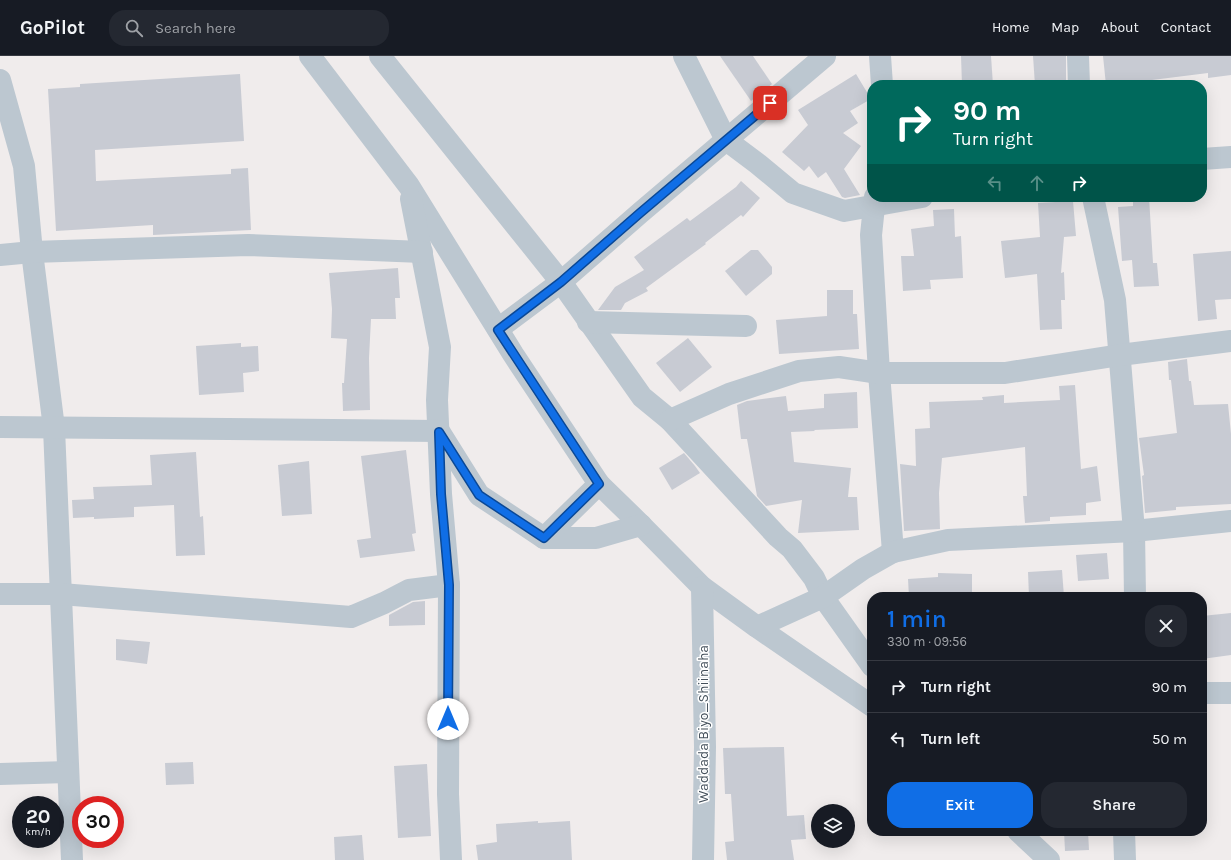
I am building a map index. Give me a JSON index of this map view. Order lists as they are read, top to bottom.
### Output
{
  "streets": {
    "street": ["Waddada Biyo_Shiinaha"]
  },
  "page": {
    "header": "GoPilot",
    "search": "Search here",
    "nav": [
      "Home",
      "Map",
      "About",
      "Contact"
    ],
    "turn": ["90 m", "Turn right"],
    "heading": ["1 min", "330 m · 09:56"],
    "list": [
      {
        "name": "Turn right",
        "value": "90 m"
      },
      {
        "name": "Turn left",
        "value": "50 m"
      }
    ],
    "buttons": ["Exit", "Share"],
    "speed": "20 km/h",
    "limit": "30"
  }
}
